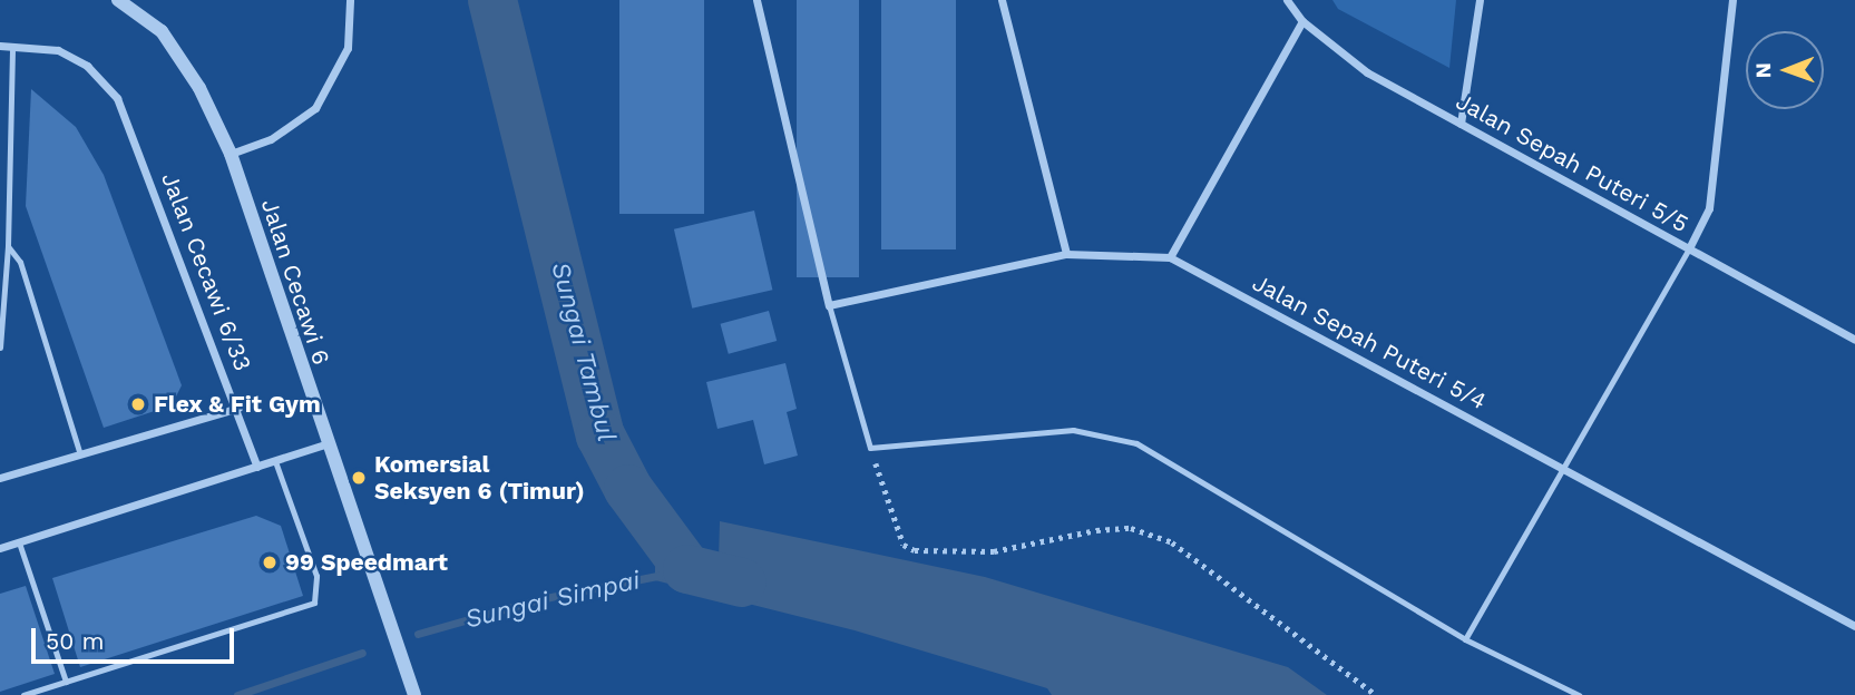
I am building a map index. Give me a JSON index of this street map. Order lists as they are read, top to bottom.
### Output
{
  "streets": {
    "street": [
      "Jalan Sepah Puteri 5/5",
      "Jalan Cecawi 6/33",
      "Jalan Cecawi 6",
      "Jalan Sepah Puteri 5/4"
    ]
  },
  "water": ["Sungai Tambul", "Sungai Simpai"],
  "places": ["Flex & Fit Gym", "Komersial Seksyen 6 (Timur)", "99 Speedmart"],
  "scale_bar": "50 m",
  "north": "left"
}
